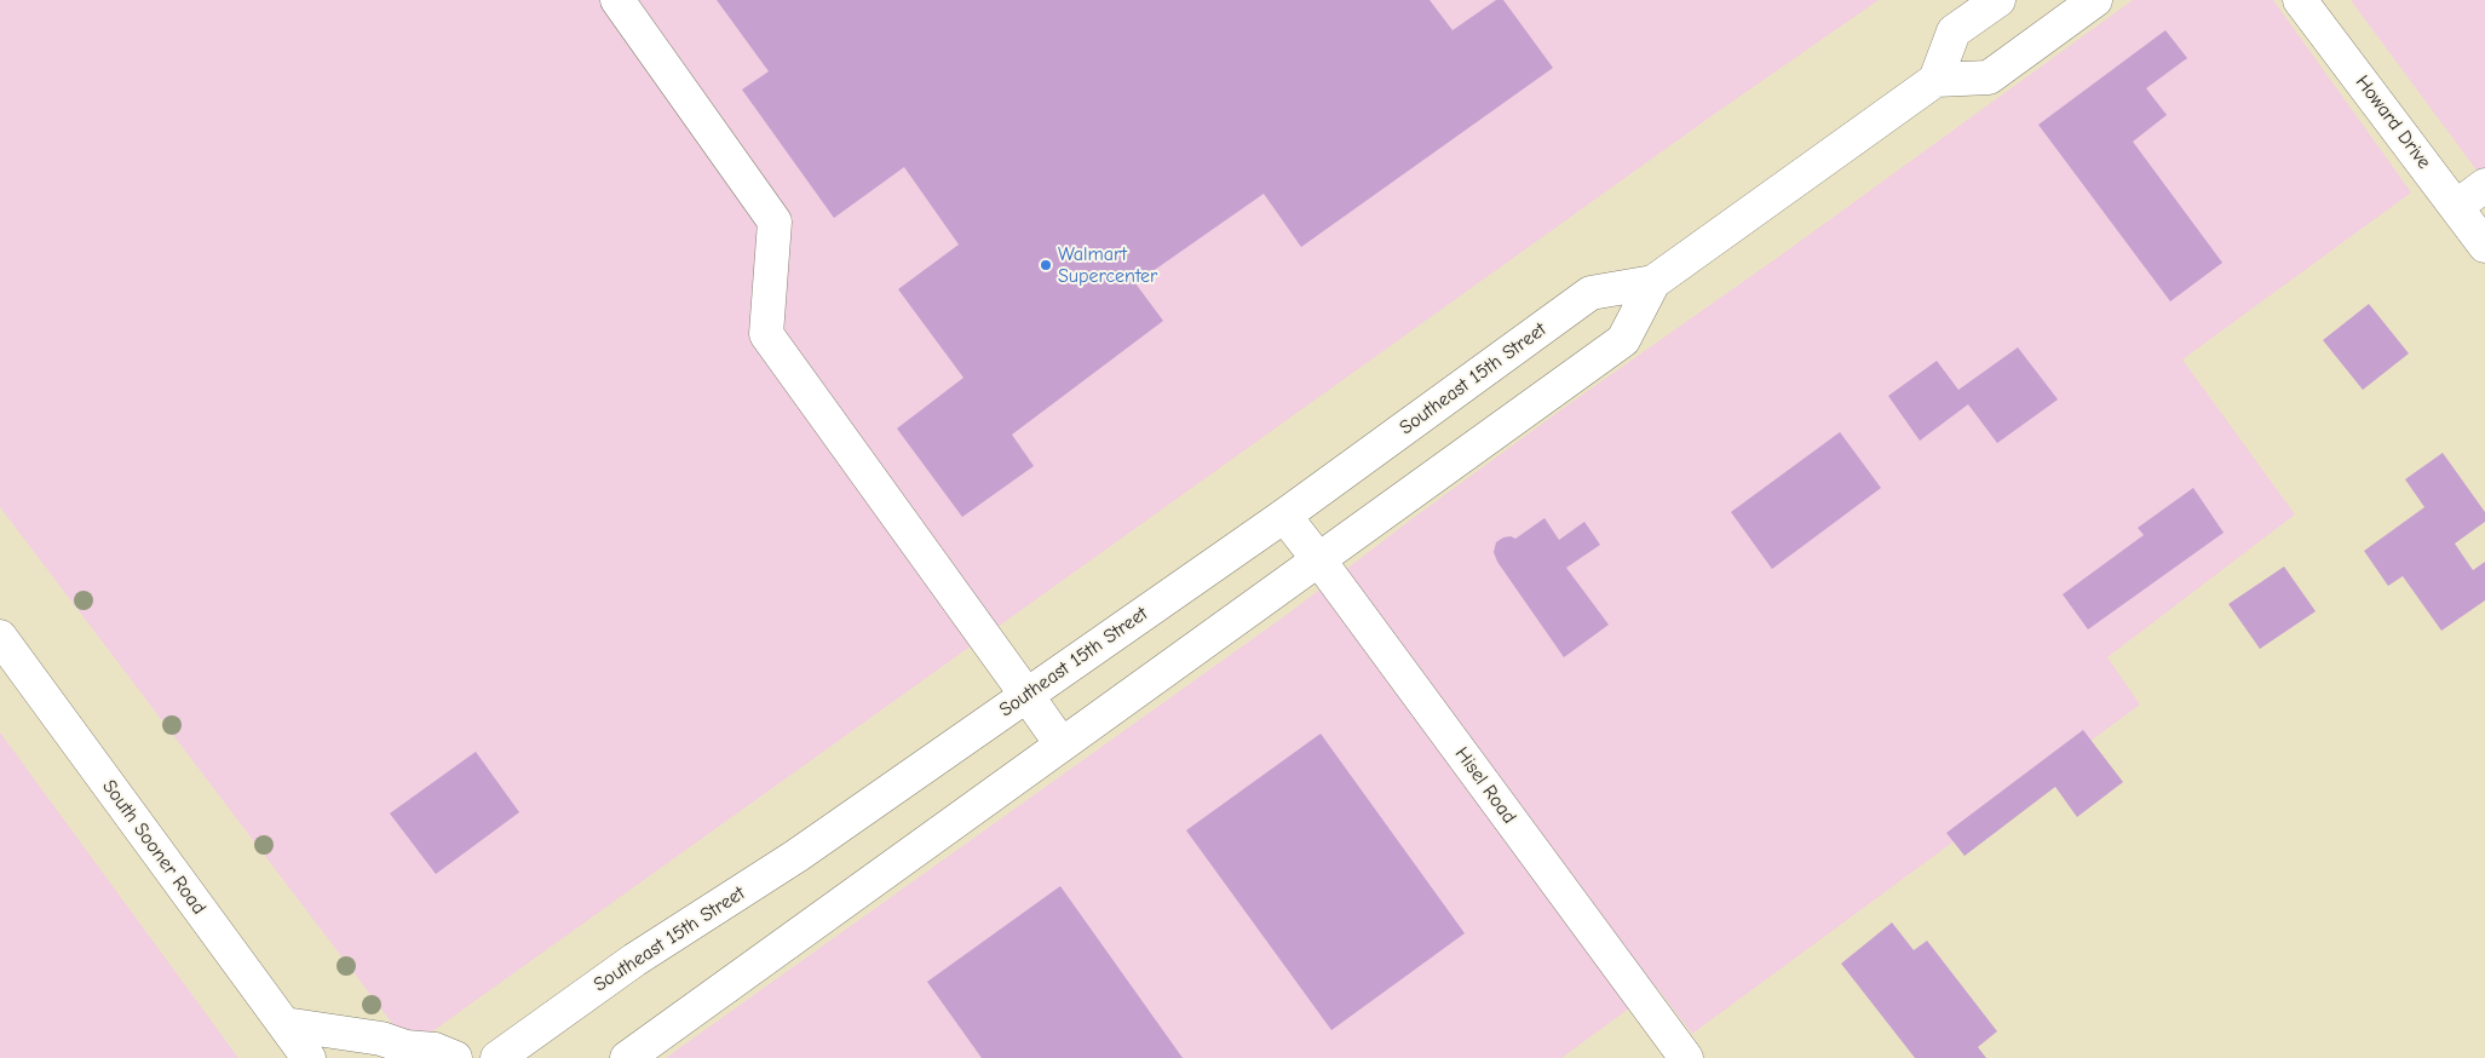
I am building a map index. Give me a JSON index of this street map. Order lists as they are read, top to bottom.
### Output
{
  "streets": {
    "main road": [
      "Howard Drive",
      "Southeast 15th Street",
      "Hisel Road",
      "South Sooner Road"
    ]
  },
  "crossings": [
    ["Southeast 15th Street", "Hisel Road"]
  ],
  "places": ["Walmart Supercenter"]
}
